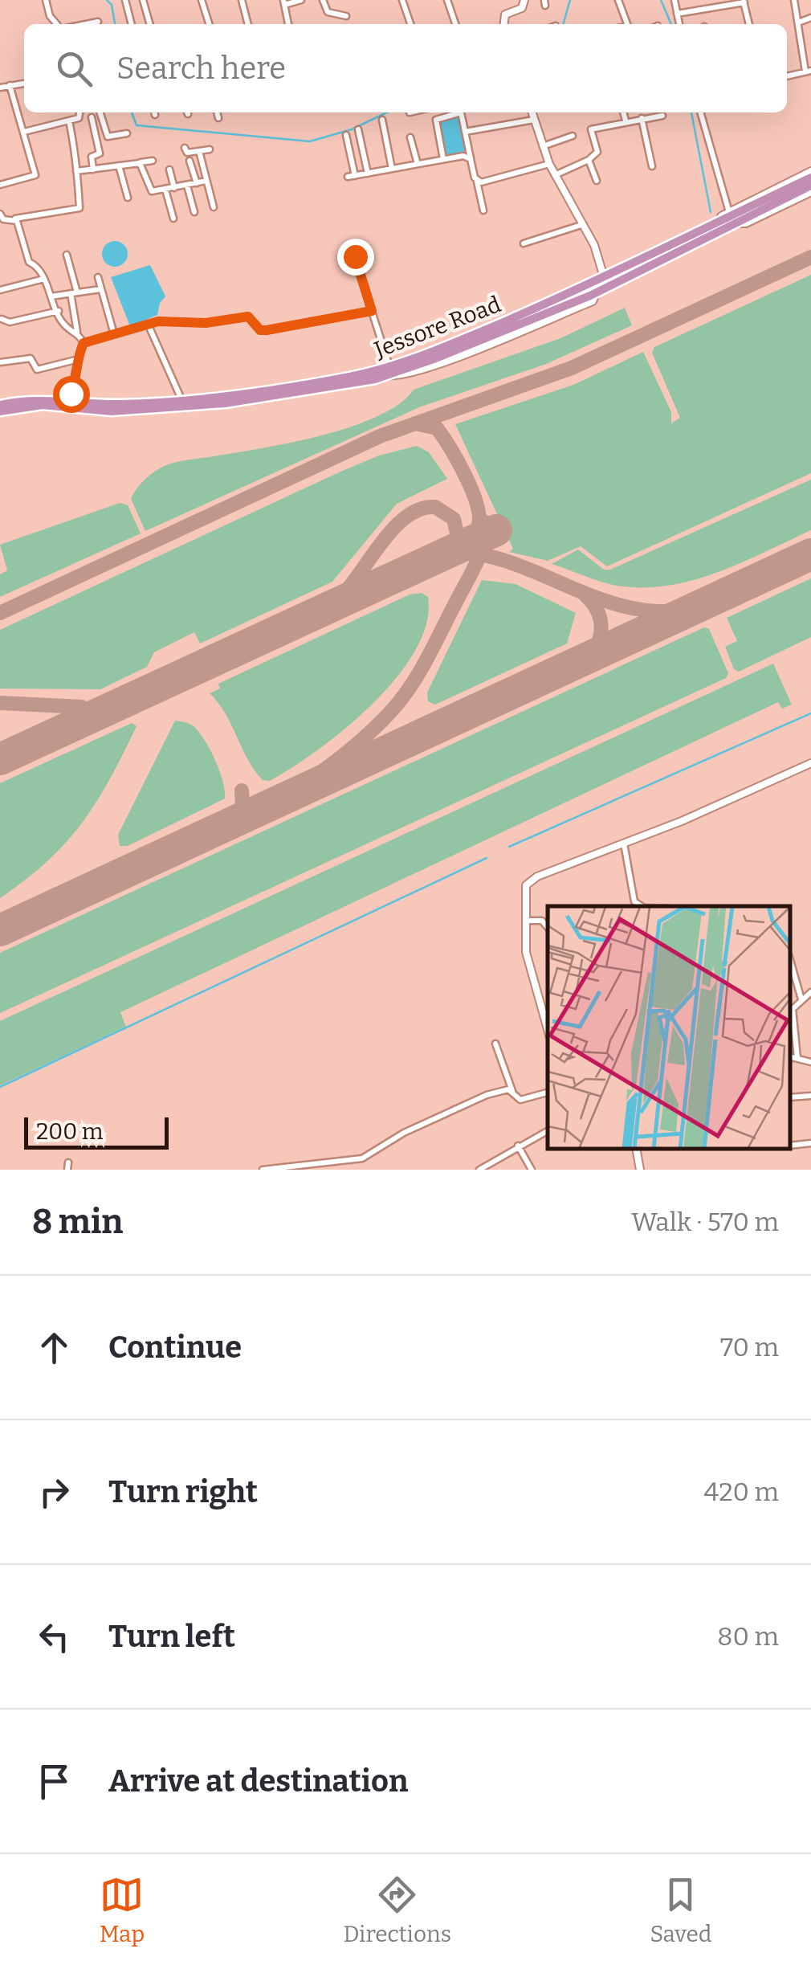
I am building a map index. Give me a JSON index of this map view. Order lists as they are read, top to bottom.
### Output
{
  "streets": {
    "highway": ["Jessore Road"]
  },
  "scale_bar": "200 m",
  "page": {
    "search": "Search here",
    "scale": "200 m",
    "heading": ["8 min", "Walk · 570 m"],
    "list": [
      ["Continue", "70 m"],
      ["Turn right", "420 m"],
      ["Turn left", "80 m"],
      "Arrive at destination"
    ],
    "nav": ["Map", "Directions", "Saved"]
  }
}
